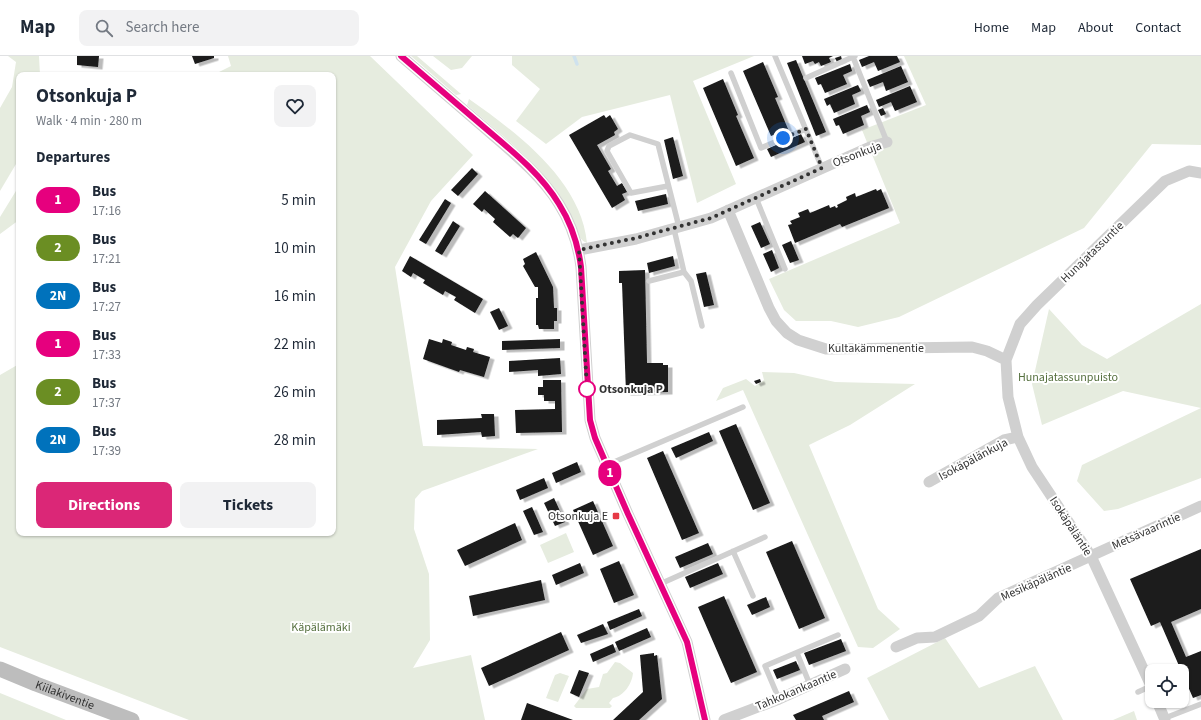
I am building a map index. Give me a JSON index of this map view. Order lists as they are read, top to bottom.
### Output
{
  "streets": {
    "street": [
      "Otsonkuja",
      "Hunajatassuntie",
      "Kultakämmenentie",
      "Isokäpälänkuja",
      "Isokäpäläntie",
      "Metsävaarintie",
      "Mesikäpäläntie",
      "Tahkokankaantie",
      "Kiilakiventie"
    ]
  },
  "crossings": [
    ["Otsonkuja", "Kultakämmenentie"],
    ["Hunajatassuntie", "Kultakämmenentie"],
    ["Hunajatassuntie", "Isokäpäläntie"],
    ["Kultakämmenentie", "Isokäpäläntie"],
    ["Isokäpälänkuja", "Isokäpäläntie"],
    ["Isokäpäläntie", "Metsävaarintie"],
    ["Isokäpäläntie", "Mesikäpäläntie"],
    ["Metsävaarintie", "Mesikäpäläntie"]
  ],
  "parks": ["Hunajatassunpuisto", "Käpälämäki"],
  "places": {
    "other": ["Otsonkuja P"],
    "transit": ["Otsonkuja E"]
  },
  "lines": ["bus line 1"],
  "page": {
    "header": "Map",
    "search": "Search here",
    "nav": [
      "Home",
      "Map",
      "About",
      "Contact"
    ],
    "on_map": "1",
    "heading": [
      ["Otsonkuja P", "Walk · 4 min · 280 m"],
      "Departures"
    ],
    "list": [
      {
        "mark": "1",
        "name": "Bus",
        "note": "17:16",
        "value": "5 min"
      },
      {
        "mark": "2",
        "name": "Bus",
        "note": "17:21",
        "value": "10 min"
      },
      {
        "mark": "2N",
        "name": "Bus",
        "note": "17:27",
        "value": "16 min"
      },
      {
        "mark": "1",
        "name": "Bus",
        "note": "17:33",
        "value": "22 min"
      },
      {
        "mark": "2",
        "name": "Bus",
        "note": "17:37",
        "value": "26 min"
      },
      {
        "mark": "2N",
        "name": "Bus",
        "note": "17:39",
        "value": "28 min"
      }
    ],
    "buttons": ["Directions", "Tickets"]
  }
}
